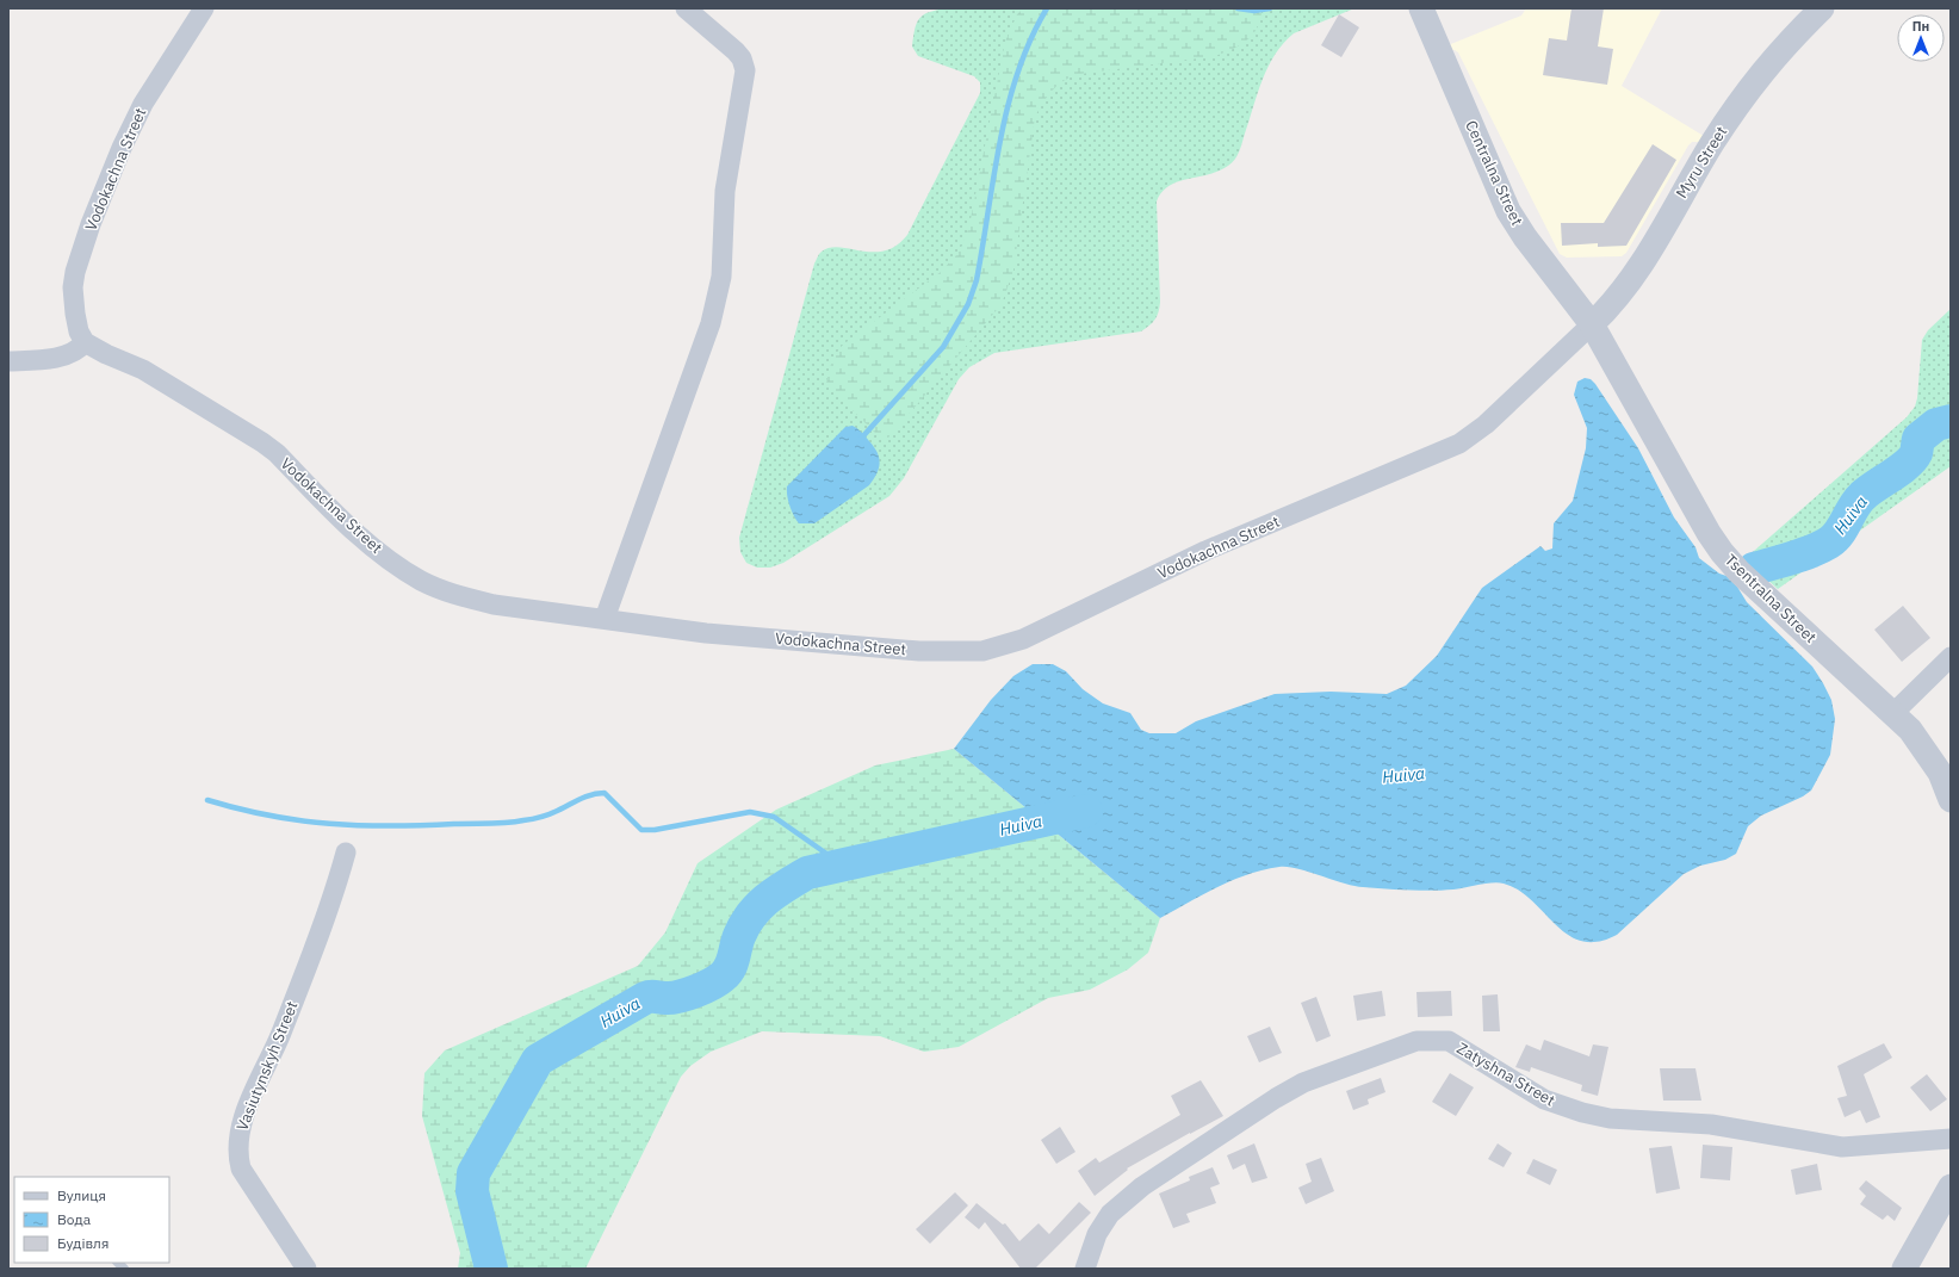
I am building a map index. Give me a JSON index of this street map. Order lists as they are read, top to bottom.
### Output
{
  "streets": {
    "street": [
      "Myru Street",
      "Vodokachna Street",
      "Centralna Street",
      "Tsentralna Street",
      "Vasiutynskyh Street",
      "Zatyshna Street"
    ]
  },
  "crossings": [
    ["Myru Street", "Vodokachna Street"],
    ["Myru Street", "Centralna Street"],
    ["Myru Street", "Tsentralna Street"],
    ["Vodokachna Street", "Centralna Street"],
    ["Vodokachna Street", "Tsentralna Street"],
    ["Centralna Street", "Tsentralna Street"]
  ],
  "water": ["Huiva"],
  "legend": ["Вулиця", "Вода", "Будівля"],
  "north": "top"
}
